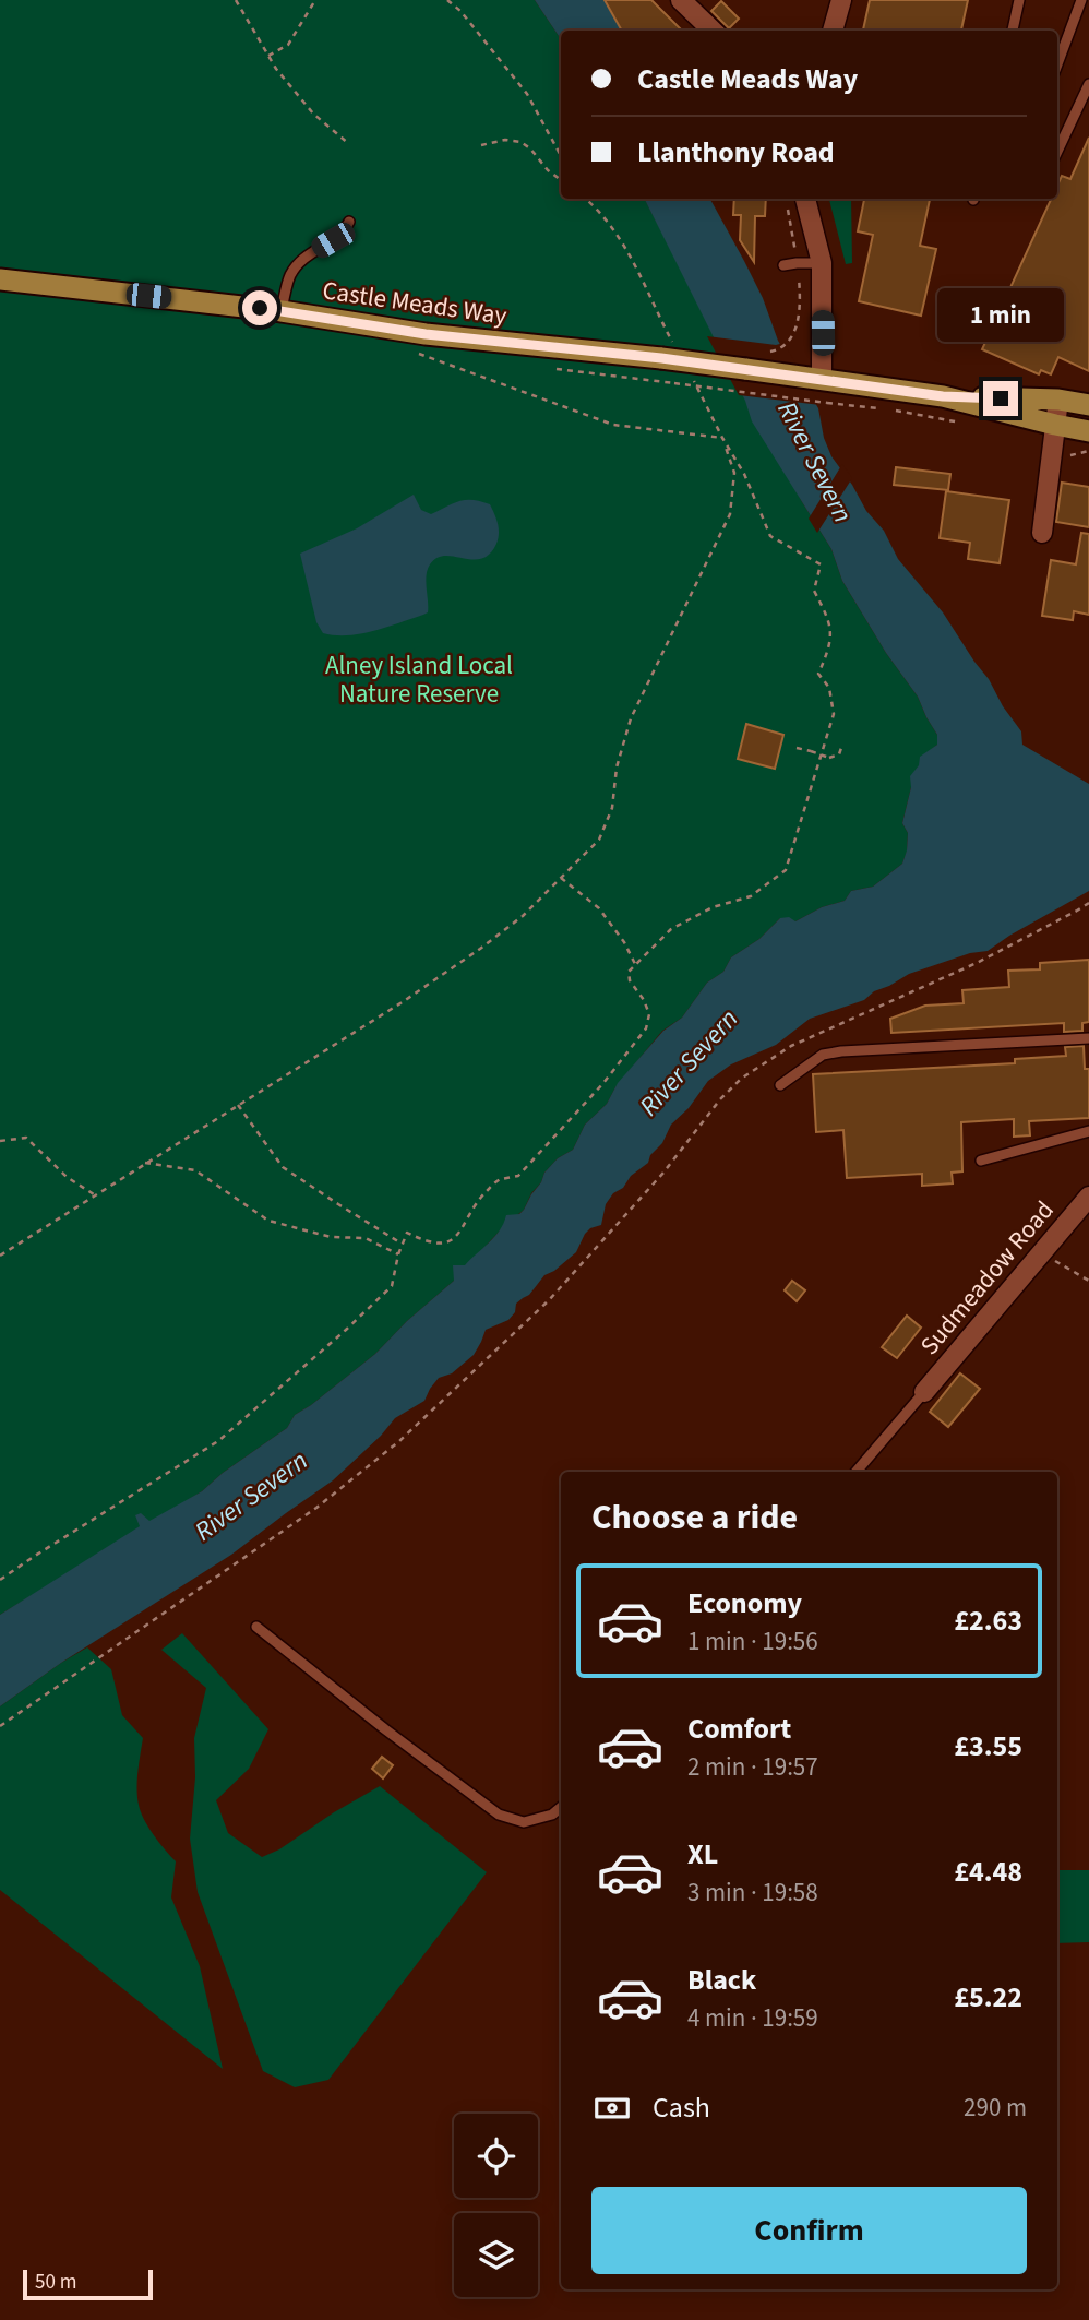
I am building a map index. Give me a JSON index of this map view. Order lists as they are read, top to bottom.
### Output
{
  "streets": {
    "main road": ["Castle Meads Way"],
    "street": ["Sudmeadow Road"]
  },
  "water": ["River Severn"],
  "parks": ["Alney Island Local Nature Reserve"],
  "scale_bar": "50 m",
  "page": {
    "banner": ["Castle Meads Way", "Llanthony Road"],
    "bubble": "1 min",
    "heading": "Choose a ride",
    "list": [
      {
        "name": "Economy",
        "note": "1 min · 19:56",
        "value": "£2.63"
      },
      {
        "name": "Comfort",
        "note": "2 min · 19:57",
        "value": "£3.55"
      },
      {
        "name": "XL",
        "note": "3 min · 19:58",
        "value": "£4.48"
      },
      {
        "name": "Black",
        "note": "4 min · 19:59",
        "value": "£5.22"
      }
    ],
    "pay": ["Cash", "290 m"],
    "buttons": "Confirm",
    "scale": "50 m"
  }
}
